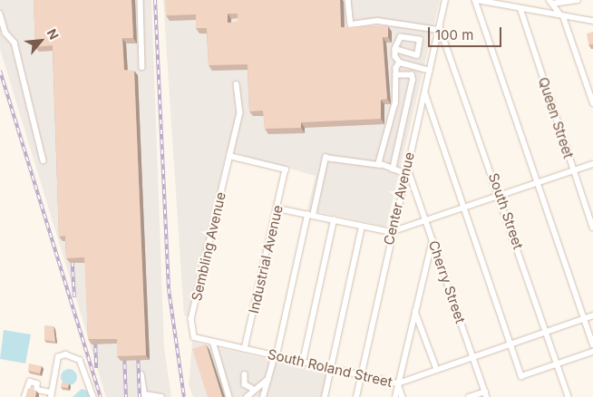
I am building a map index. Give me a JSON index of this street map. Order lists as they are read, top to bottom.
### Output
{
  "streets": {
    "street": [
      "Queen Street",
      "Center Avenue",
      "South Street",
      "Sembling Avenue",
      "Industrial Avenue",
      "Cherry Street",
      "South Roland Street"
    ]
  },
  "crossings": [
    ["Center Avenue", "South Street"],
    ["Center Avenue", "Cherry Street"],
    ["Center Avenue", "South Roland Street"],
    ["South Street", "South Roland Street"],
    ["Sembling Avenue", "Industrial Avenue"],
    ["Sembling Avenue", "South Roland Street"],
    ["Industrial Avenue", "South Roland Street"],
    ["Cherry Street", "South Roland Street"]
  ],
  "scale_bar": "100 m",
  "north": "top right"
}
